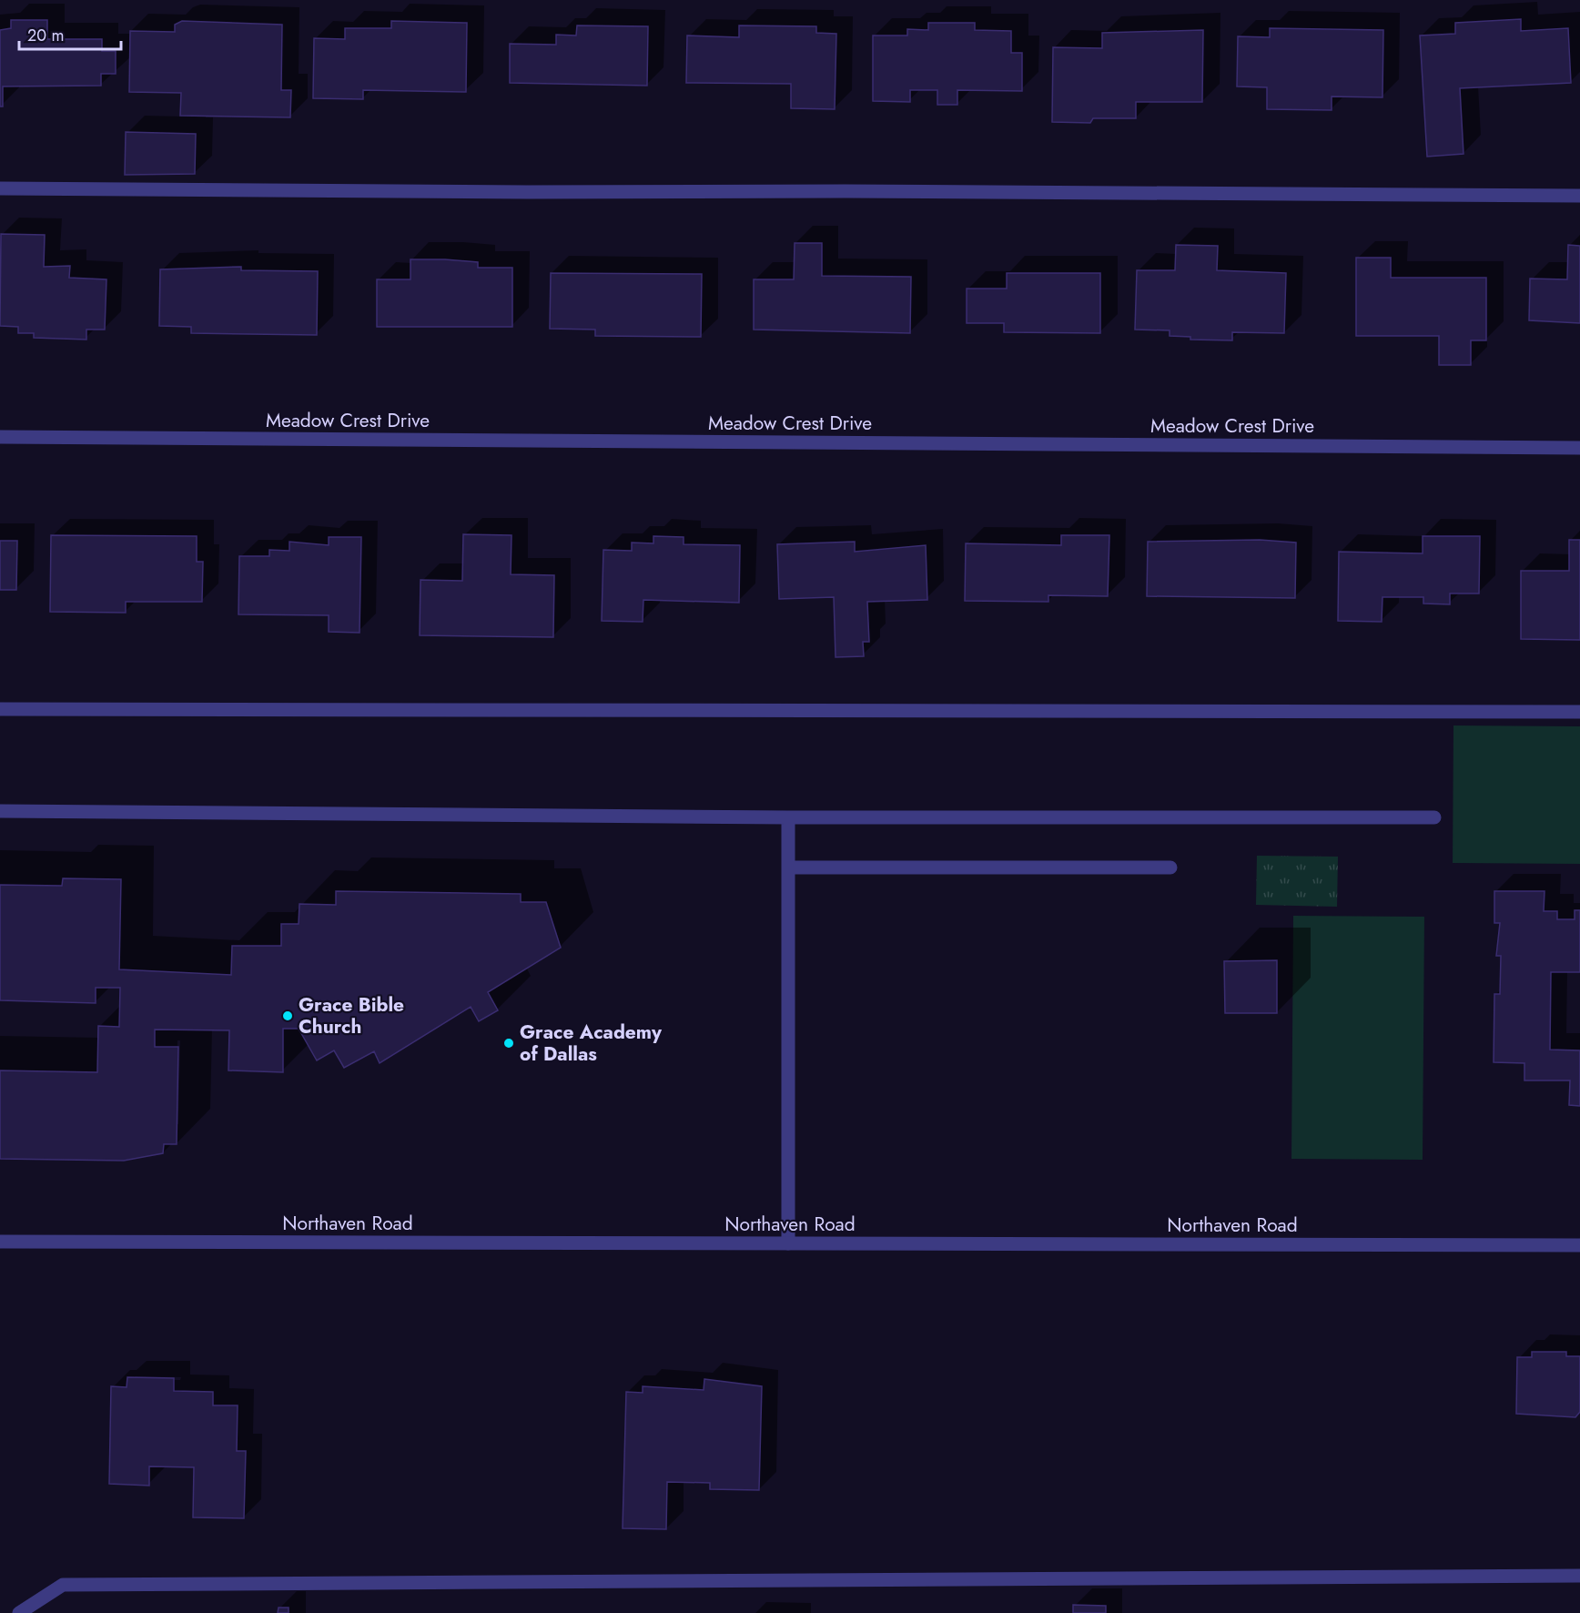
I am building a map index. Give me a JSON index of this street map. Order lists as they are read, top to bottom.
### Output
{
  "streets": {
    "street": ["Meadow Crest Drive", "Northaven Road"]
  },
  "places": ["Grace Bible Church", "Grace Academy of Dallas"],
  "scale_bar": "20 m"
}
